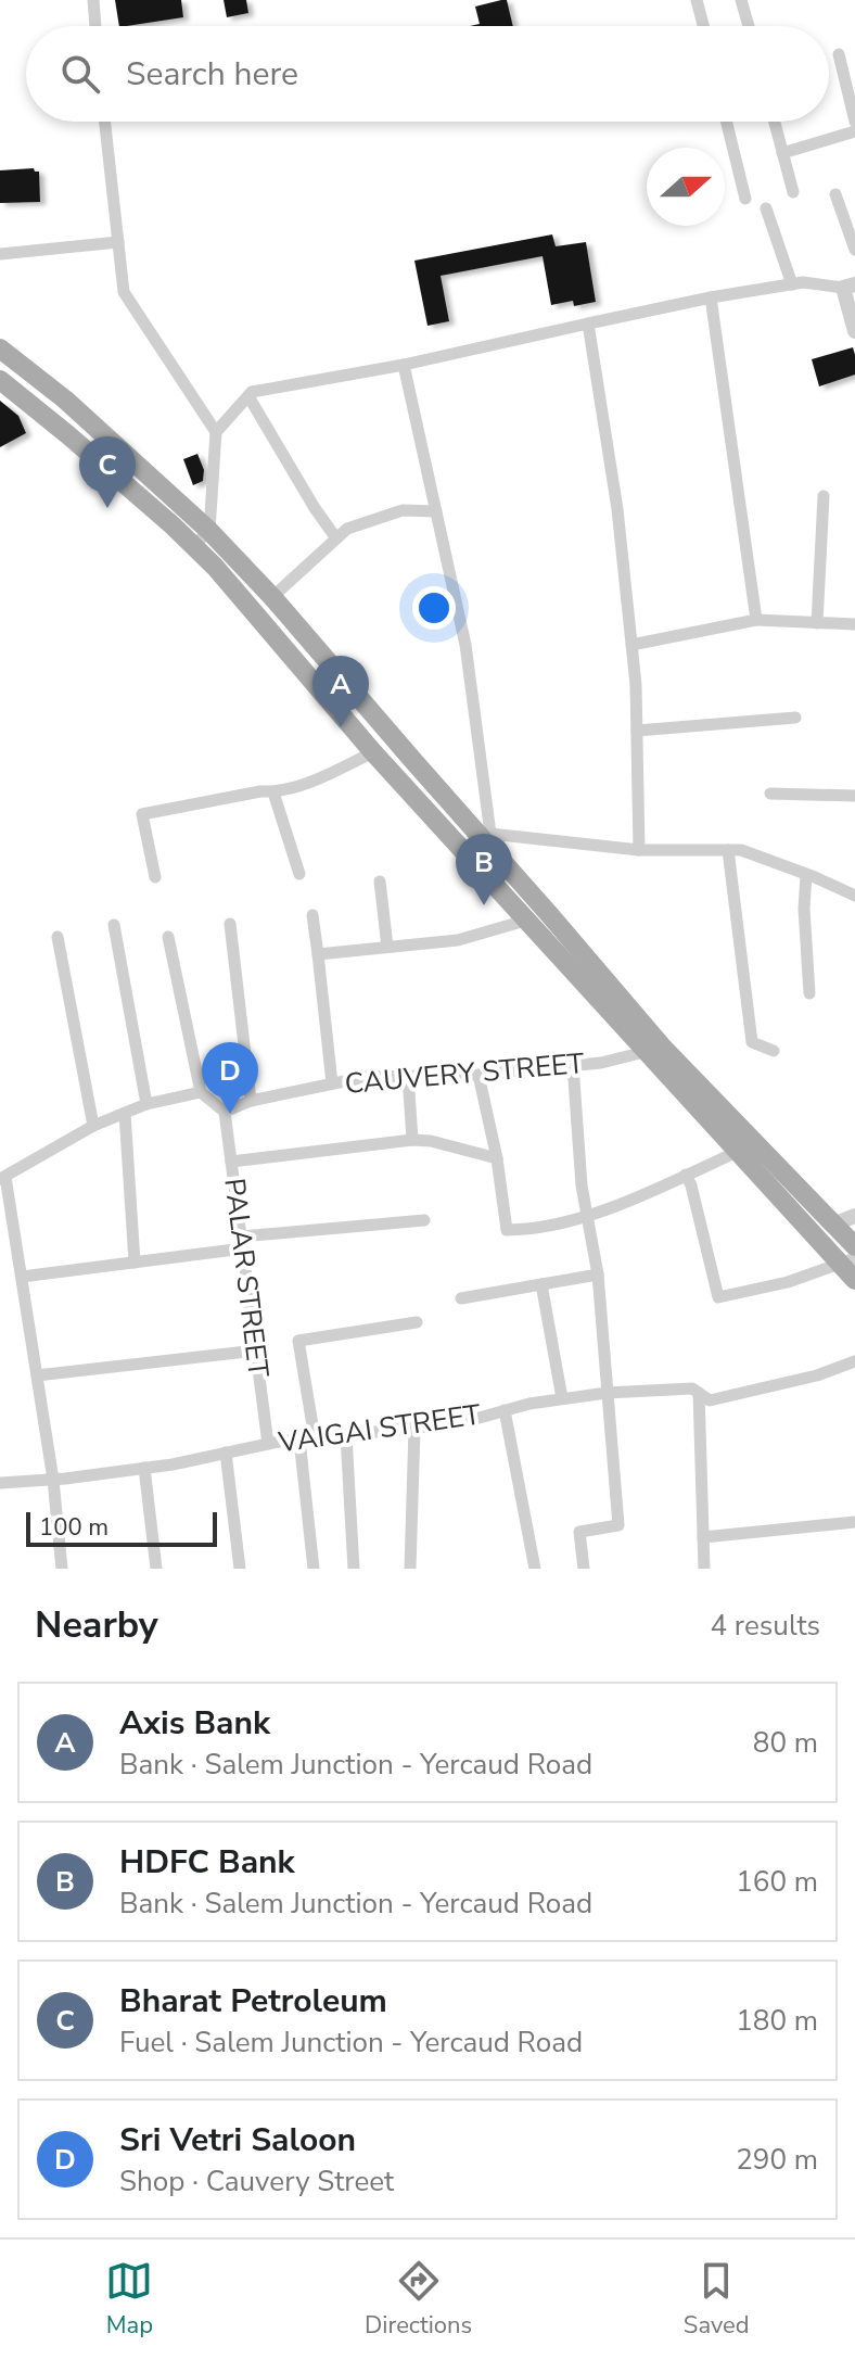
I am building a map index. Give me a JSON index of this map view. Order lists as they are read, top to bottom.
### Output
{
  "streets": {
    "street": ["CAUVERY STREET", "PALAR STREET", "VAIGAI STREET"]
  },
  "crossings": [
    ["CAUVERY STREET", "PALAR STREET"],
    ["PALAR STREET", "VAIGAI STREET"]
  ],
  "scale_bar": "100 m",
  "north": "right",
  "page": {
    "search": "Search here",
    "pins": [
      "C",
      "A",
      "B",
      "D"
    ],
    "scale": "100 m",
    "heading": ["Nearby", "4 results"],
    "list": [
      {
        "mark": "A",
        "name": "Axis Bank",
        "note": "Bank · Salem Junction - Yercaud Road",
        "value": "80 m"
      },
      {
        "mark": "B",
        "name": "HDFC Bank",
        "note": "Bank · Salem Junction - Yercaud Road",
        "value": "160 m"
      },
      {
        "mark": "C",
        "name": "Bharat Petroleum",
        "note": "Fuel · Salem Junction - Yercaud Road",
        "value": "180 m"
      },
      {
        "mark": "D",
        "name": "Sri Vetri Saloon",
        "note": "Shop · Cauvery Street",
        "value": "290 m"
      }
    ],
    "nav": ["Map", "Directions", "Saved"]
  }
}
